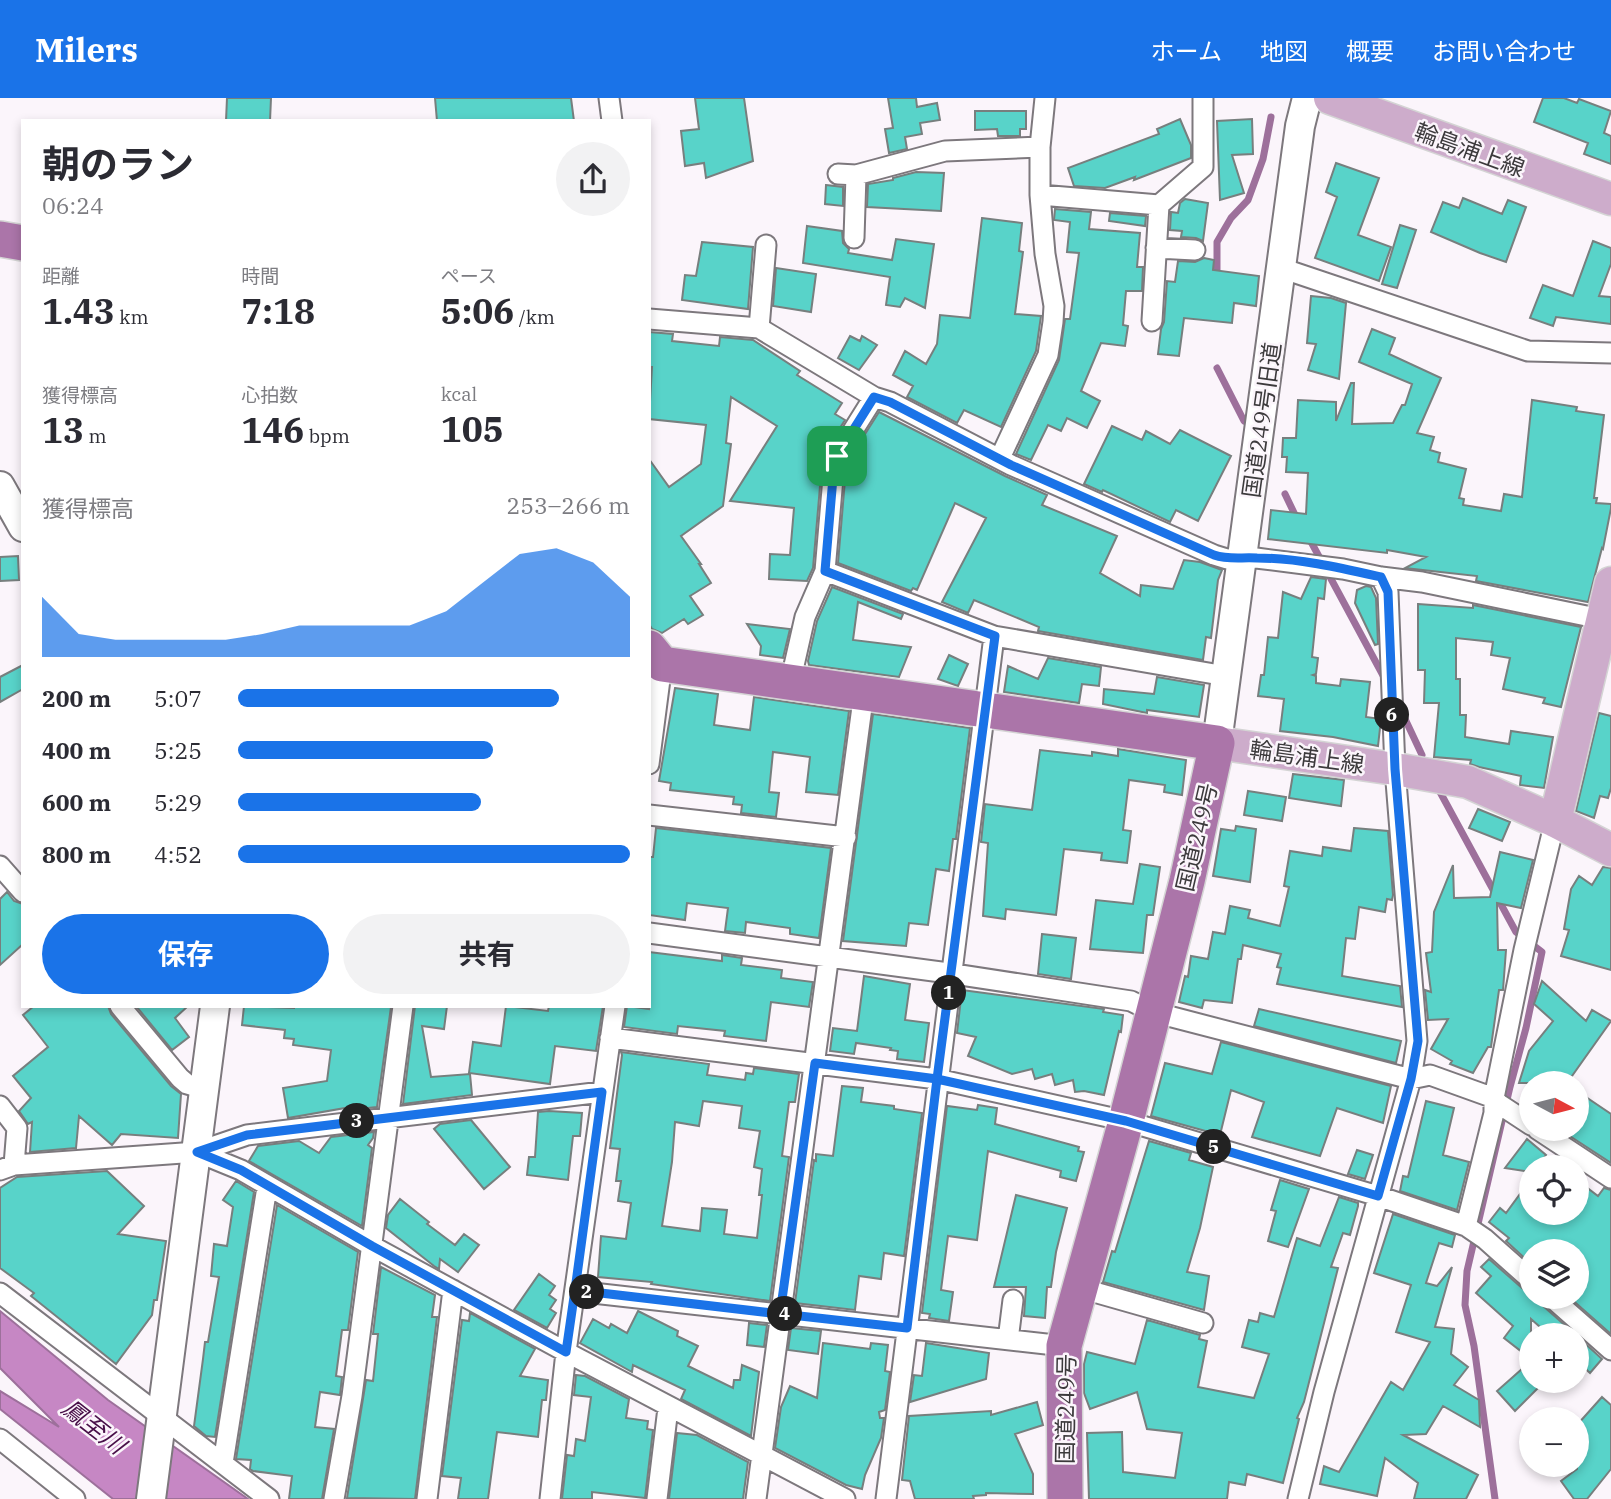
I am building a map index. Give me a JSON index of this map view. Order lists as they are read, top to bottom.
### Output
{
  "streets": {
    "highway": ["国道249号"],
    "main road": ["輪島浦上線"],
    "street": ["国道249号旧道"]
  },
  "crossings": [
    ["輪島浦上線", "国道249号旧道"],
    ["輪島浦上線", "国道249号"],
    ["国道249号旧道", "国道249号"]
  ],
  "water": ["鳳至川"],
  "north": "right",
  "page": {
    "header": "Milers",
    "nav": [
      "ホーム",
      "地図",
      "概要",
      "お問い合わせ"
    ],
    "heading": ["朝のラン", "06:24"],
    "stats": [
      ["距離", "1.43 km"],
      ["時間", "7:18"],
      ["ペース", "5:06 /km"],
      ["獲得標高", "13 m"],
      ["心拍数", "146 bpm"],
      ["kcal", "105"]
    ],
    "chart": ["獲得標高", "253–266 m"],
    "list": [
      {
        "name": "200 m",
        "note": "5:07"
      },
      {
        "name": "400 m",
        "note": "5:25"
      },
      {
        "name": "600 m",
        "note": "5:29"
      },
      {
        "name": "800 m",
        "note": "4:52"
      }
    ],
    "pins": [
      "6",
      "1",
      "3",
      "5",
      "2",
      "4"
    ],
    "buttons": ["保存", "共有"],
    "map_buttons": ["+", "−"]
  }
}
